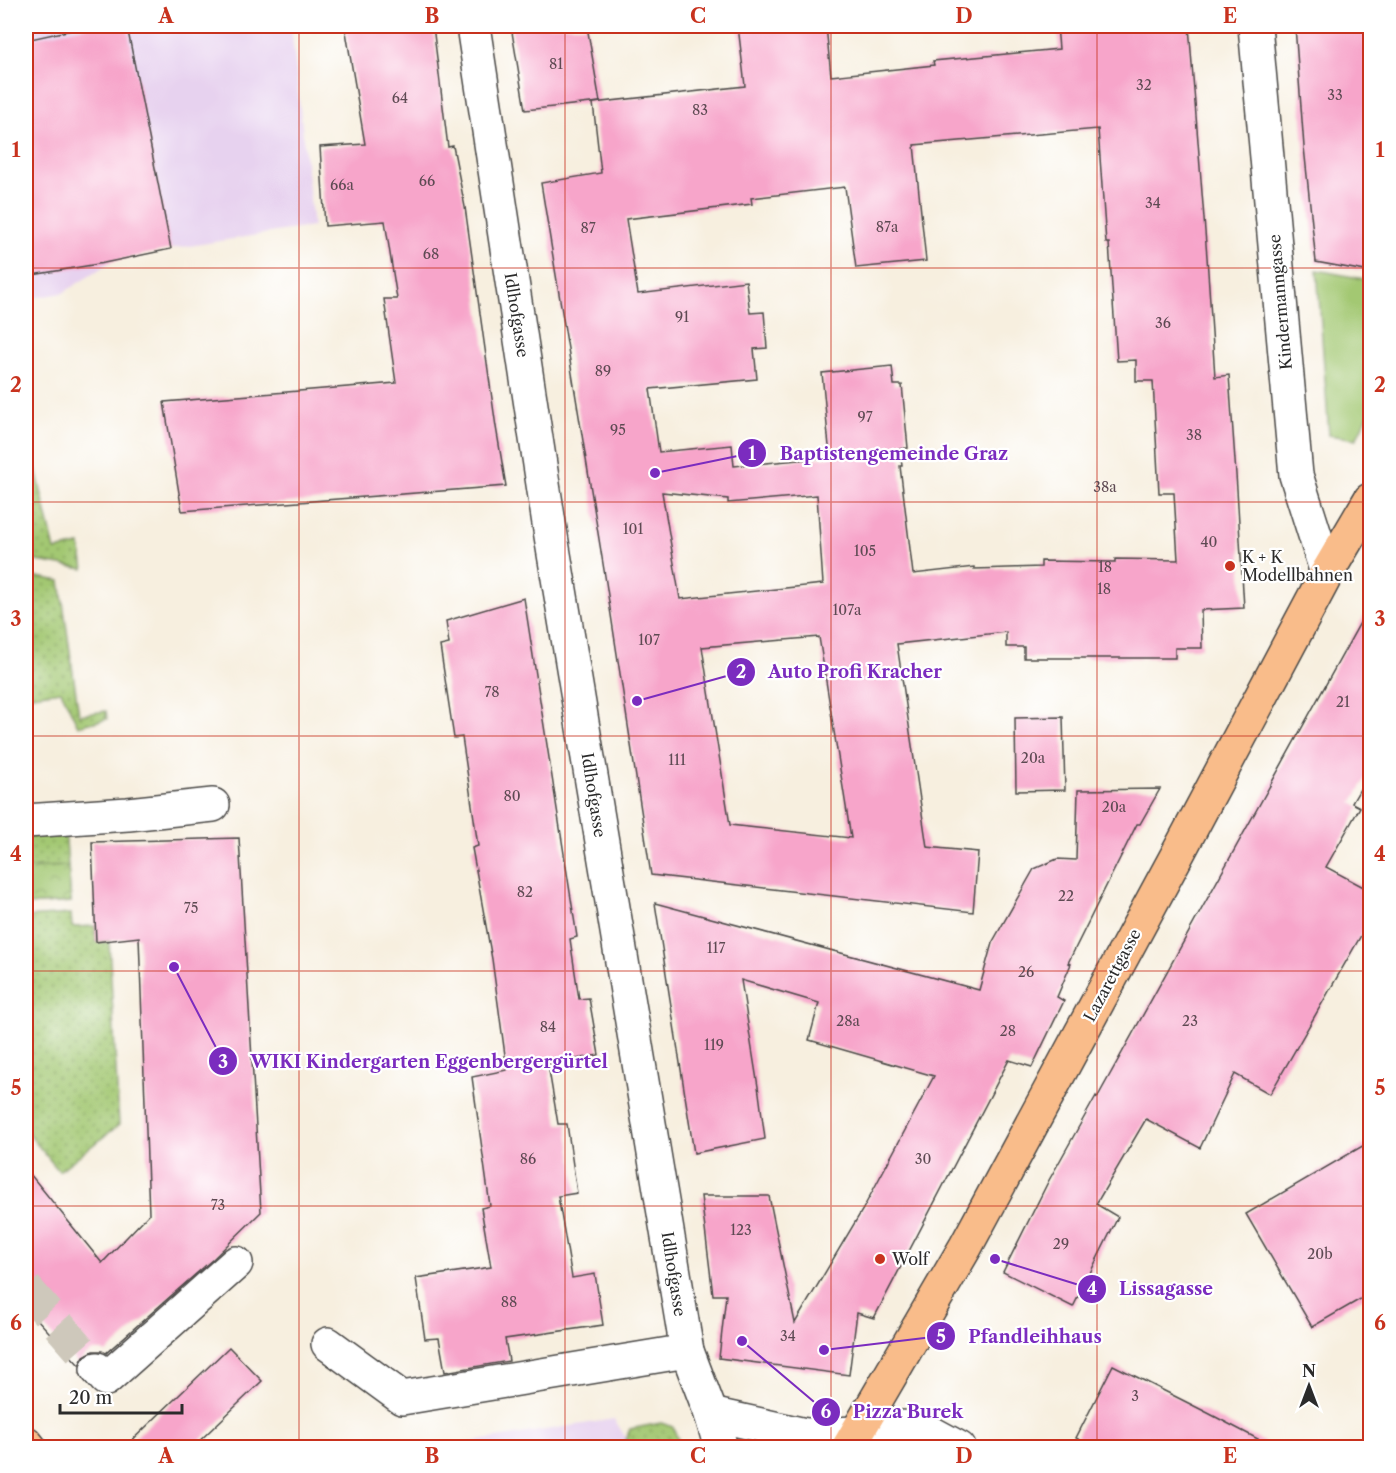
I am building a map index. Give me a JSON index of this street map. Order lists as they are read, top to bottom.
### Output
{
  "streets": {
    "main road": ["Lazarettgasse"],
    "street": ["Kindermanngasse", "Idlhofgasse"]
  },
  "crossings": [
    ["Kindermanngasse", "Lazarettgasse"]
  ],
  "places": [
    "Baptistengemeinde Graz",
    "K + K Modellbahnen",
    "Auto Profi Kracher",
    "WIKI Kindergarten Eggenbergergürtel",
    "Wolf",
    "Lissagasse",
    "Pizza Burek",
    "Pfandleihhaus"
  ],
  "house_numbers": [
    "81",
    "32",
    "33",
    "64",
    "83",
    "66",
    "66a",
    "34",
    "87a",
    "87",
    "68",
    "91",
    "36",
    "89",
    "97",
    "95",
    "38",
    "38a",
    "101",
    "40",
    "105",
    "18",
    "18",
    "107a",
    "107",
    "78",
    "21",
    "20a",
    "111",
    "80",
    "20a",
    "82",
    "22",
    "75",
    "117",
    "26",
    "28a",
    "23",
    "84",
    "28",
    "119",
    "86",
    "30",
    "73",
    "123",
    "29",
    "20b",
    "88",
    "34",
    "3"
  ],
  "scale_bar": "20 m",
  "north": "top",
  "grid": {
    "columns": [
      "A",
      "B",
      "C",
      "D",
      "E"
    ],
    "rows": [
      "1",
      "2",
      "3",
      "4",
      "5",
      "6"
    ]
  }
}
